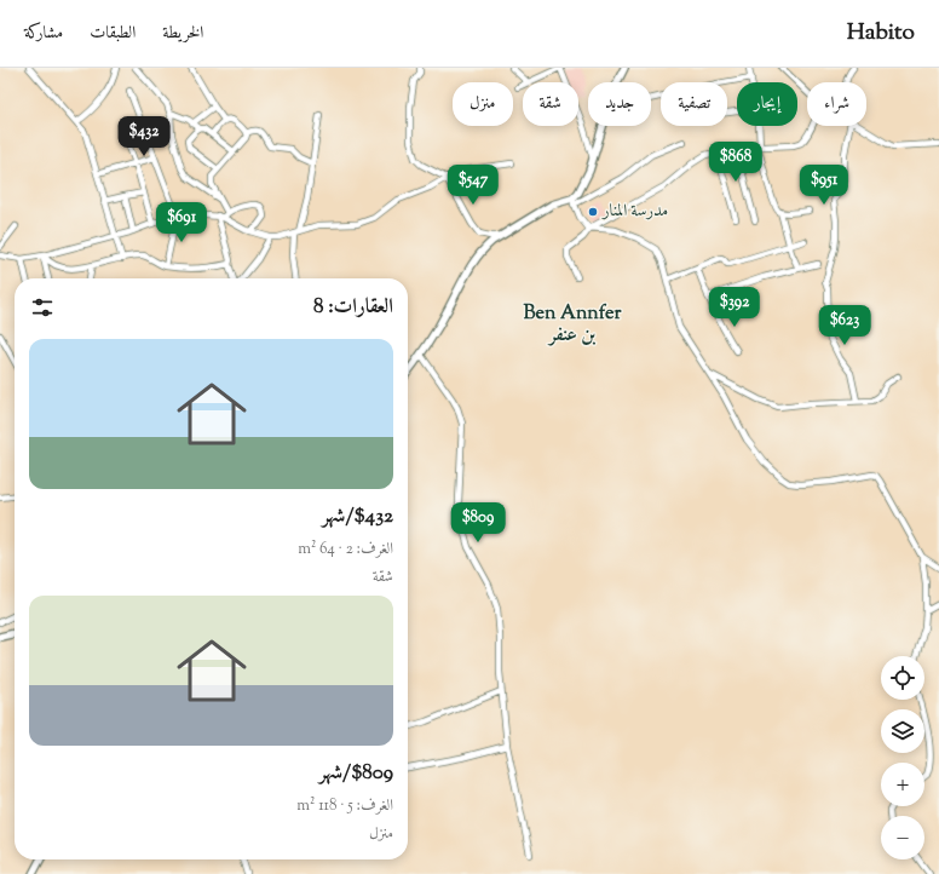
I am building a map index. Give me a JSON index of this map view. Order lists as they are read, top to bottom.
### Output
{
  "districts": ["Ben Annfer بن عنفر"],
  "places": ["مدرسة المنار"],
  "page": {
    "header": "Habito",
    "nav": ["الخريطة", "الطبقات", "مشاركة"],
    "chip": [
      "شراء",
      "إيجار",
      "تصفية",
      "جديد",
      "شقة",
      "منزل"
    ],
    "price": [
      "$432",
      "$868",
      "$547",
      "$951",
      "$691",
      "$392",
      "$623",
      "$809"
    ],
    "heading": "العقارات: 8",
    "list": [
      {
        "name": "$432/شهر",
        "note": "الغرف: 2 · 64 m² · شقة"
      },
      {
        "name": "$809/شهر",
        "note": "الغرف: 5 · 118 m² · منزل"
      }
    ],
    "map_buttons": ["+", "−"]
  }
}
